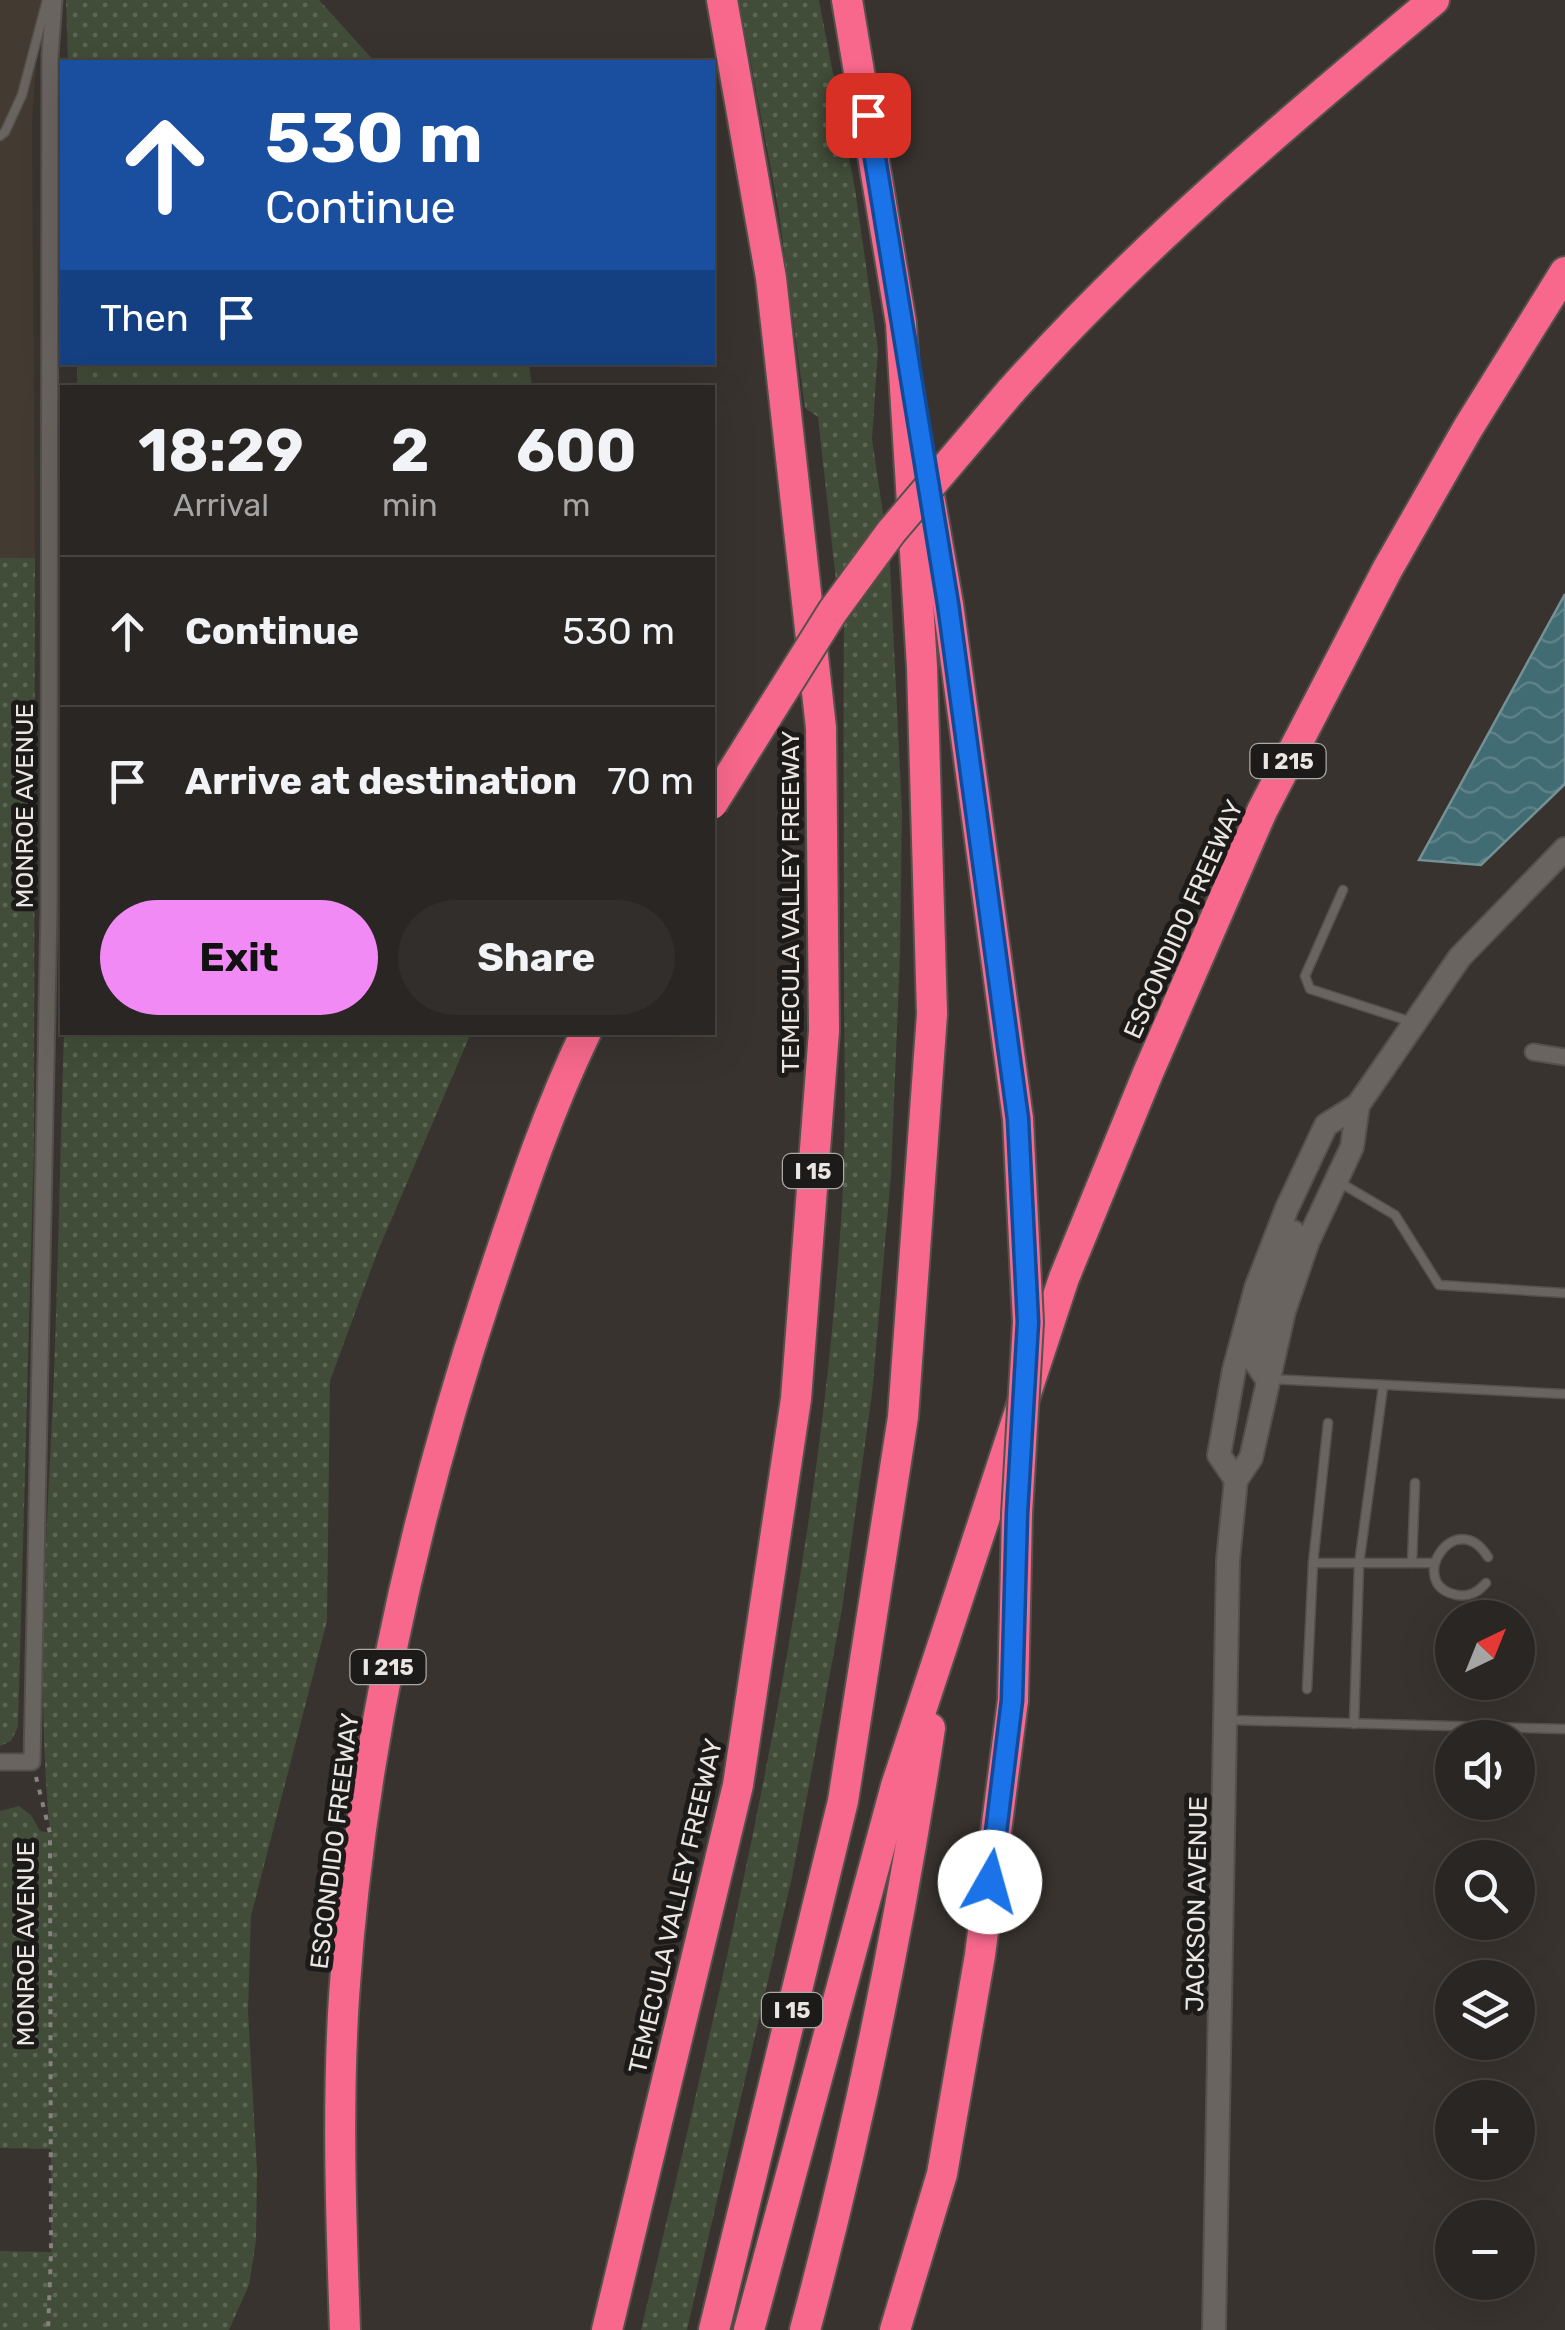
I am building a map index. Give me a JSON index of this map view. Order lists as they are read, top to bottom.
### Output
{
  "streets": {
    "highway": [
      "I 215",
      "TEMECULA VALLEY FREEWAY",
      "ESCONDIDO FREEWAY",
      "I 15"
    ],
    "main road": ["JACKSON AVENUE"],
    "street": ["MONROE AVENUE"]
  },
  "north": "top right",
  "page": {
    "turn": ["530 m", "Continue"],
    "then": "Then",
    "eta": [
      "18:29",
      "Arrival",
      "2",
      "min",
      "600",
      "m"
    ],
    "list": [
      {
        "name": "Continue",
        "value": "530 m"
      },
      {
        "name": "Arrive at destination",
        "value": "70 m"
      }
    ],
    "buttons": ["Exit", "Share"],
    "map_buttons": ["+", "−"]
  }
}
